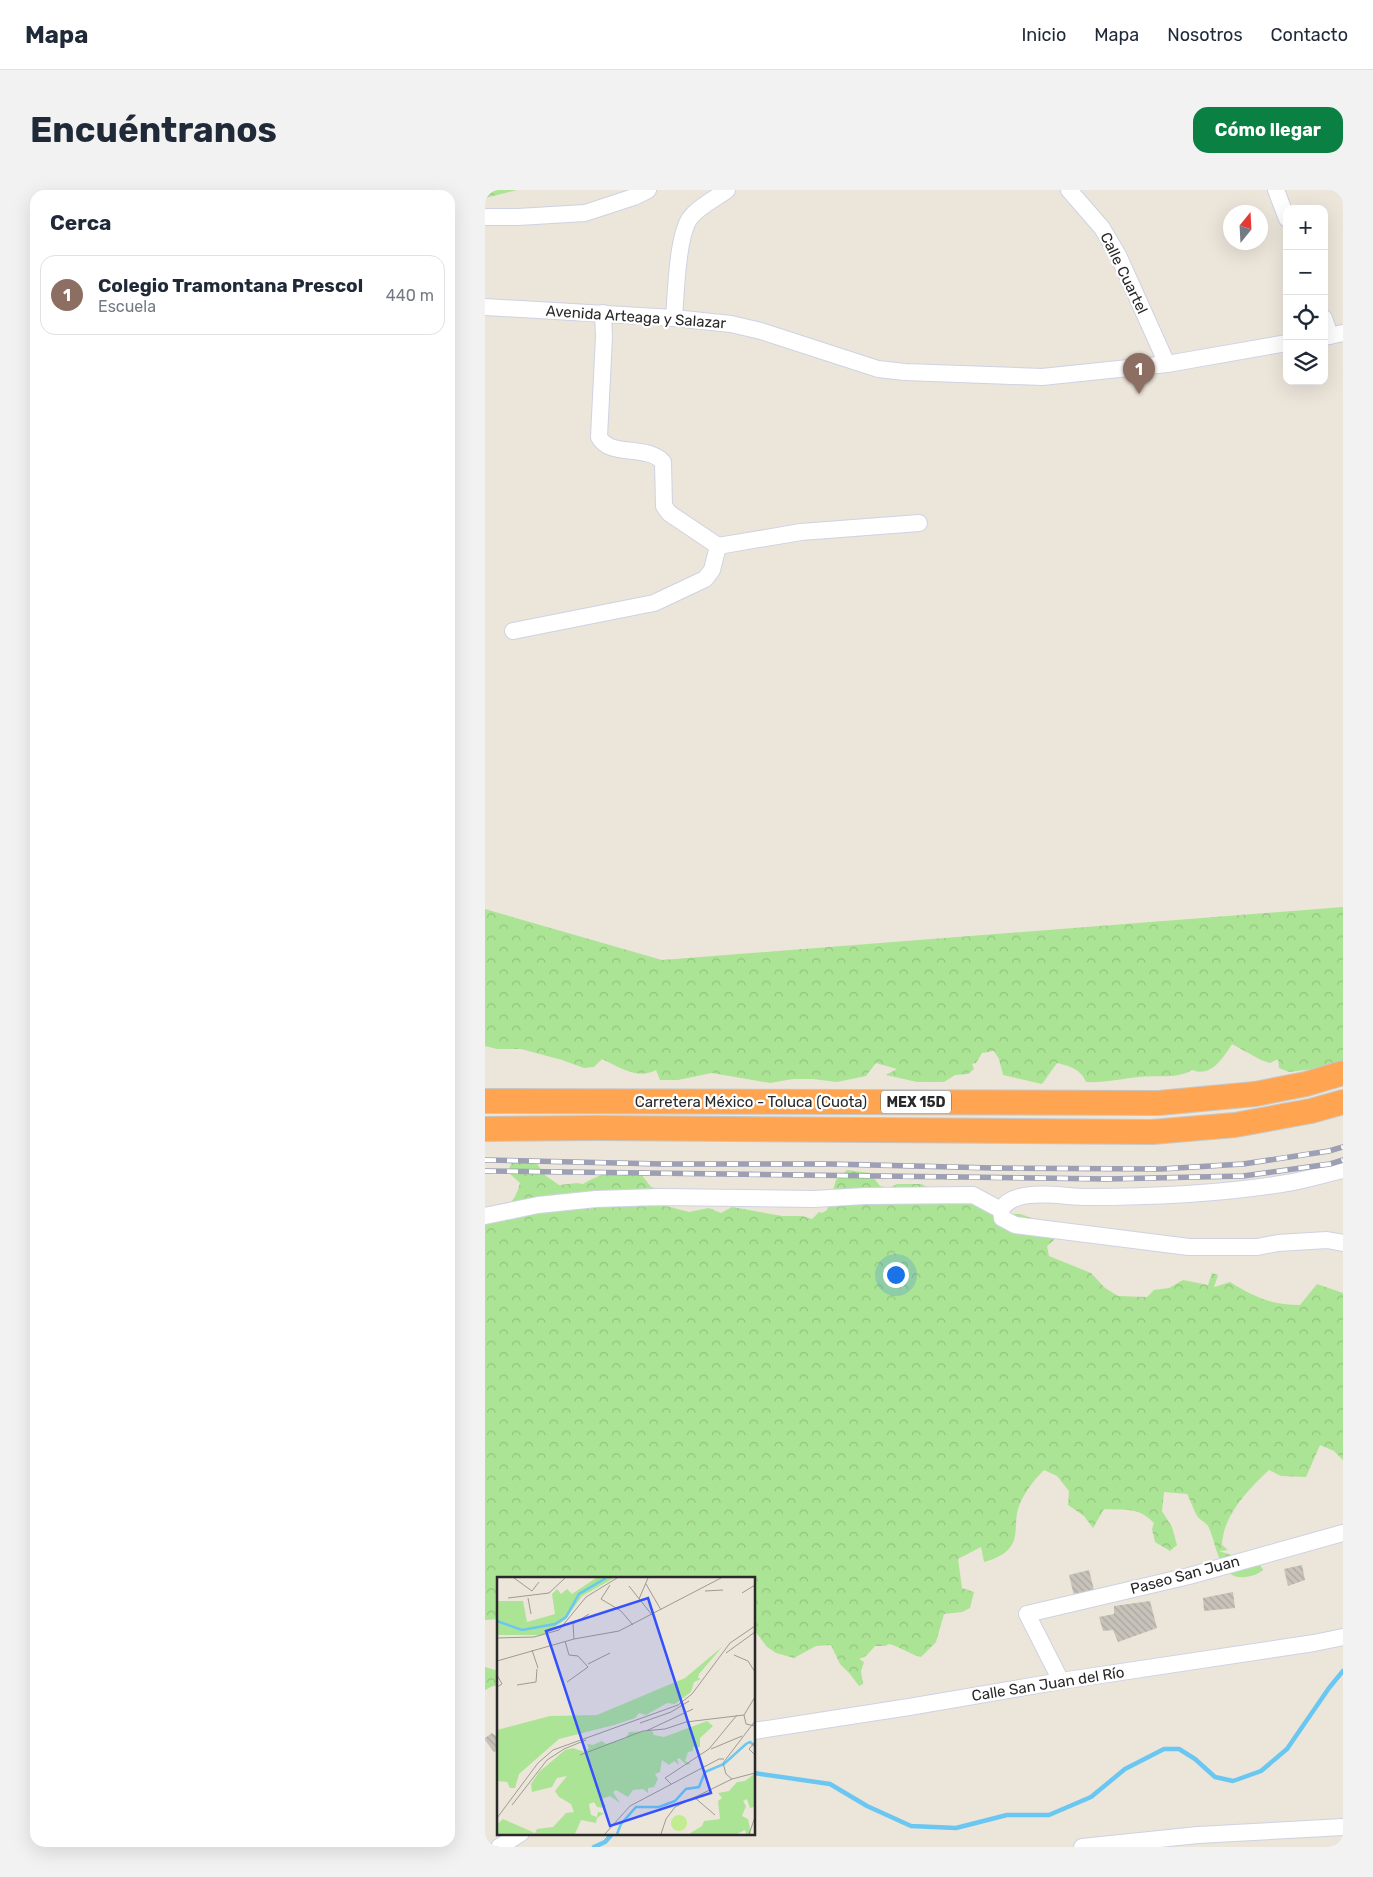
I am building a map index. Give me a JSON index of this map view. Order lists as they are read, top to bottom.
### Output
{
  "streets": {
    "highway": ["Carretera México - Toluca (Cuota)", "MEX 15D"],
    "street": [
      "Calle Cuartel",
      "Avenida Arteaga y Salazar",
      "Paseo San Juan",
      "Calle San Juan del Río"
    ]
  },
  "crossings": [
    ["Calle Cuartel", "Avenida Arteaga y Salazar"],
    ["Paseo San Juan", "Calle San Juan del Río"]
  ],
  "north": "top",
  "page": {
    "header": "Mapa",
    "nav": [
      "Inicio",
      "Mapa",
      "Nosotros",
      "Contacto"
    ],
    "buttons": "Cómo llegar",
    "title": "Encuéntranos",
    "heading": "Cerca",
    "map_buttons": ["+", "−"],
    "list": [
      {
        "mark": "1",
        "name": "Colegio Tramontana Prescol",
        "note": "Escuela",
        "value": "440 m"
      }
    ],
    "pins": "1"
  }
}
